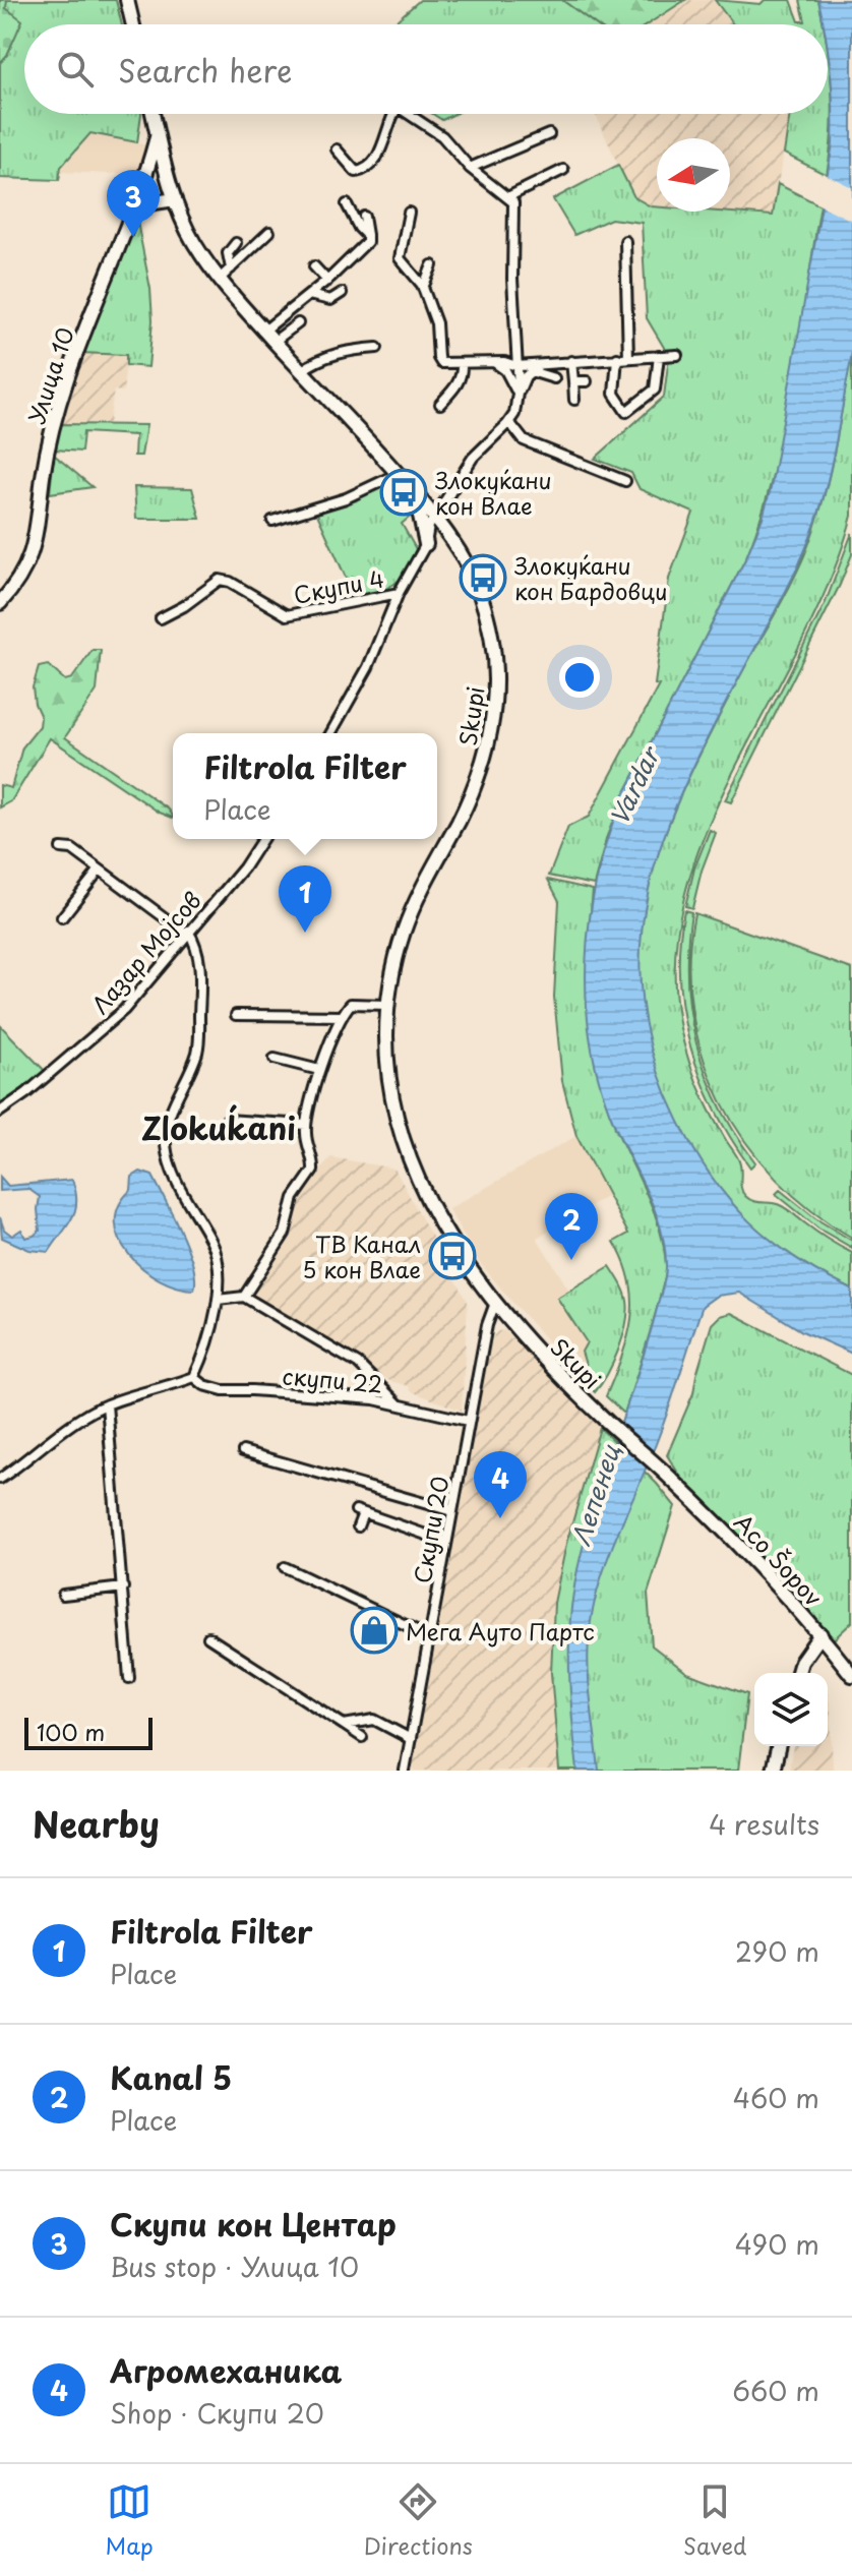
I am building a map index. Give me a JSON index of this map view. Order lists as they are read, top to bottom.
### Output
{
  "streets": {
    "street": [
      "Улица 10",
      "Cкупи 4",
      "Skupi",
      "Лазар Мојсов",
      "скупи 22",
      "Скупи 20",
      "Aco Šopov"
    ]
  },
  "crossings": [
    ["Улица 10", "Skupi"],
    ["Skupi", "Скупи 20"],
    ["Skupi", "Aco Šopov"],
    ["скупи 22", "Скупи 20"]
  ],
  "districts": ["Zlokuḱani"],
  "water": ["Vardar", "Лепенец"],
  "places": {
    "bus stop": ["Злокуќани кон Влае", "Злокуќани кон Бардовци", "ТВ Канал 5 кон Влае"],
    "shop": ["Мега Ауто Партс"]
  },
  "scale_bar": "100 m",
  "north": "left",
  "page": {
    "search": "Search here",
    "pins": [
      "3",
      "1",
      "2",
      "4"
    ],
    "popup": ["Filtrola Filter", "Place"],
    "scale": "100 m",
    "heading": ["Nearby", "4 results"],
    "list": [
      {
        "mark": "1",
        "name": "Filtrola Filter",
        "note": "Place",
        "value": "290 m"
      },
      {
        "mark": "2",
        "name": "Kanal 5",
        "note": "Place",
        "value": "460 m"
      },
      {
        "mark": "3",
        "name": "Скупи кон Центар",
        "note": "Bus stop · Улица 10",
        "value": "490 m"
      },
      {
        "mark": "4",
        "name": "Агромеханика",
        "note": "Shop · Скупи 20",
        "value": "660 m"
      }
    ],
    "nav": ["Map", "Directions", "Saved"]
  }
}
